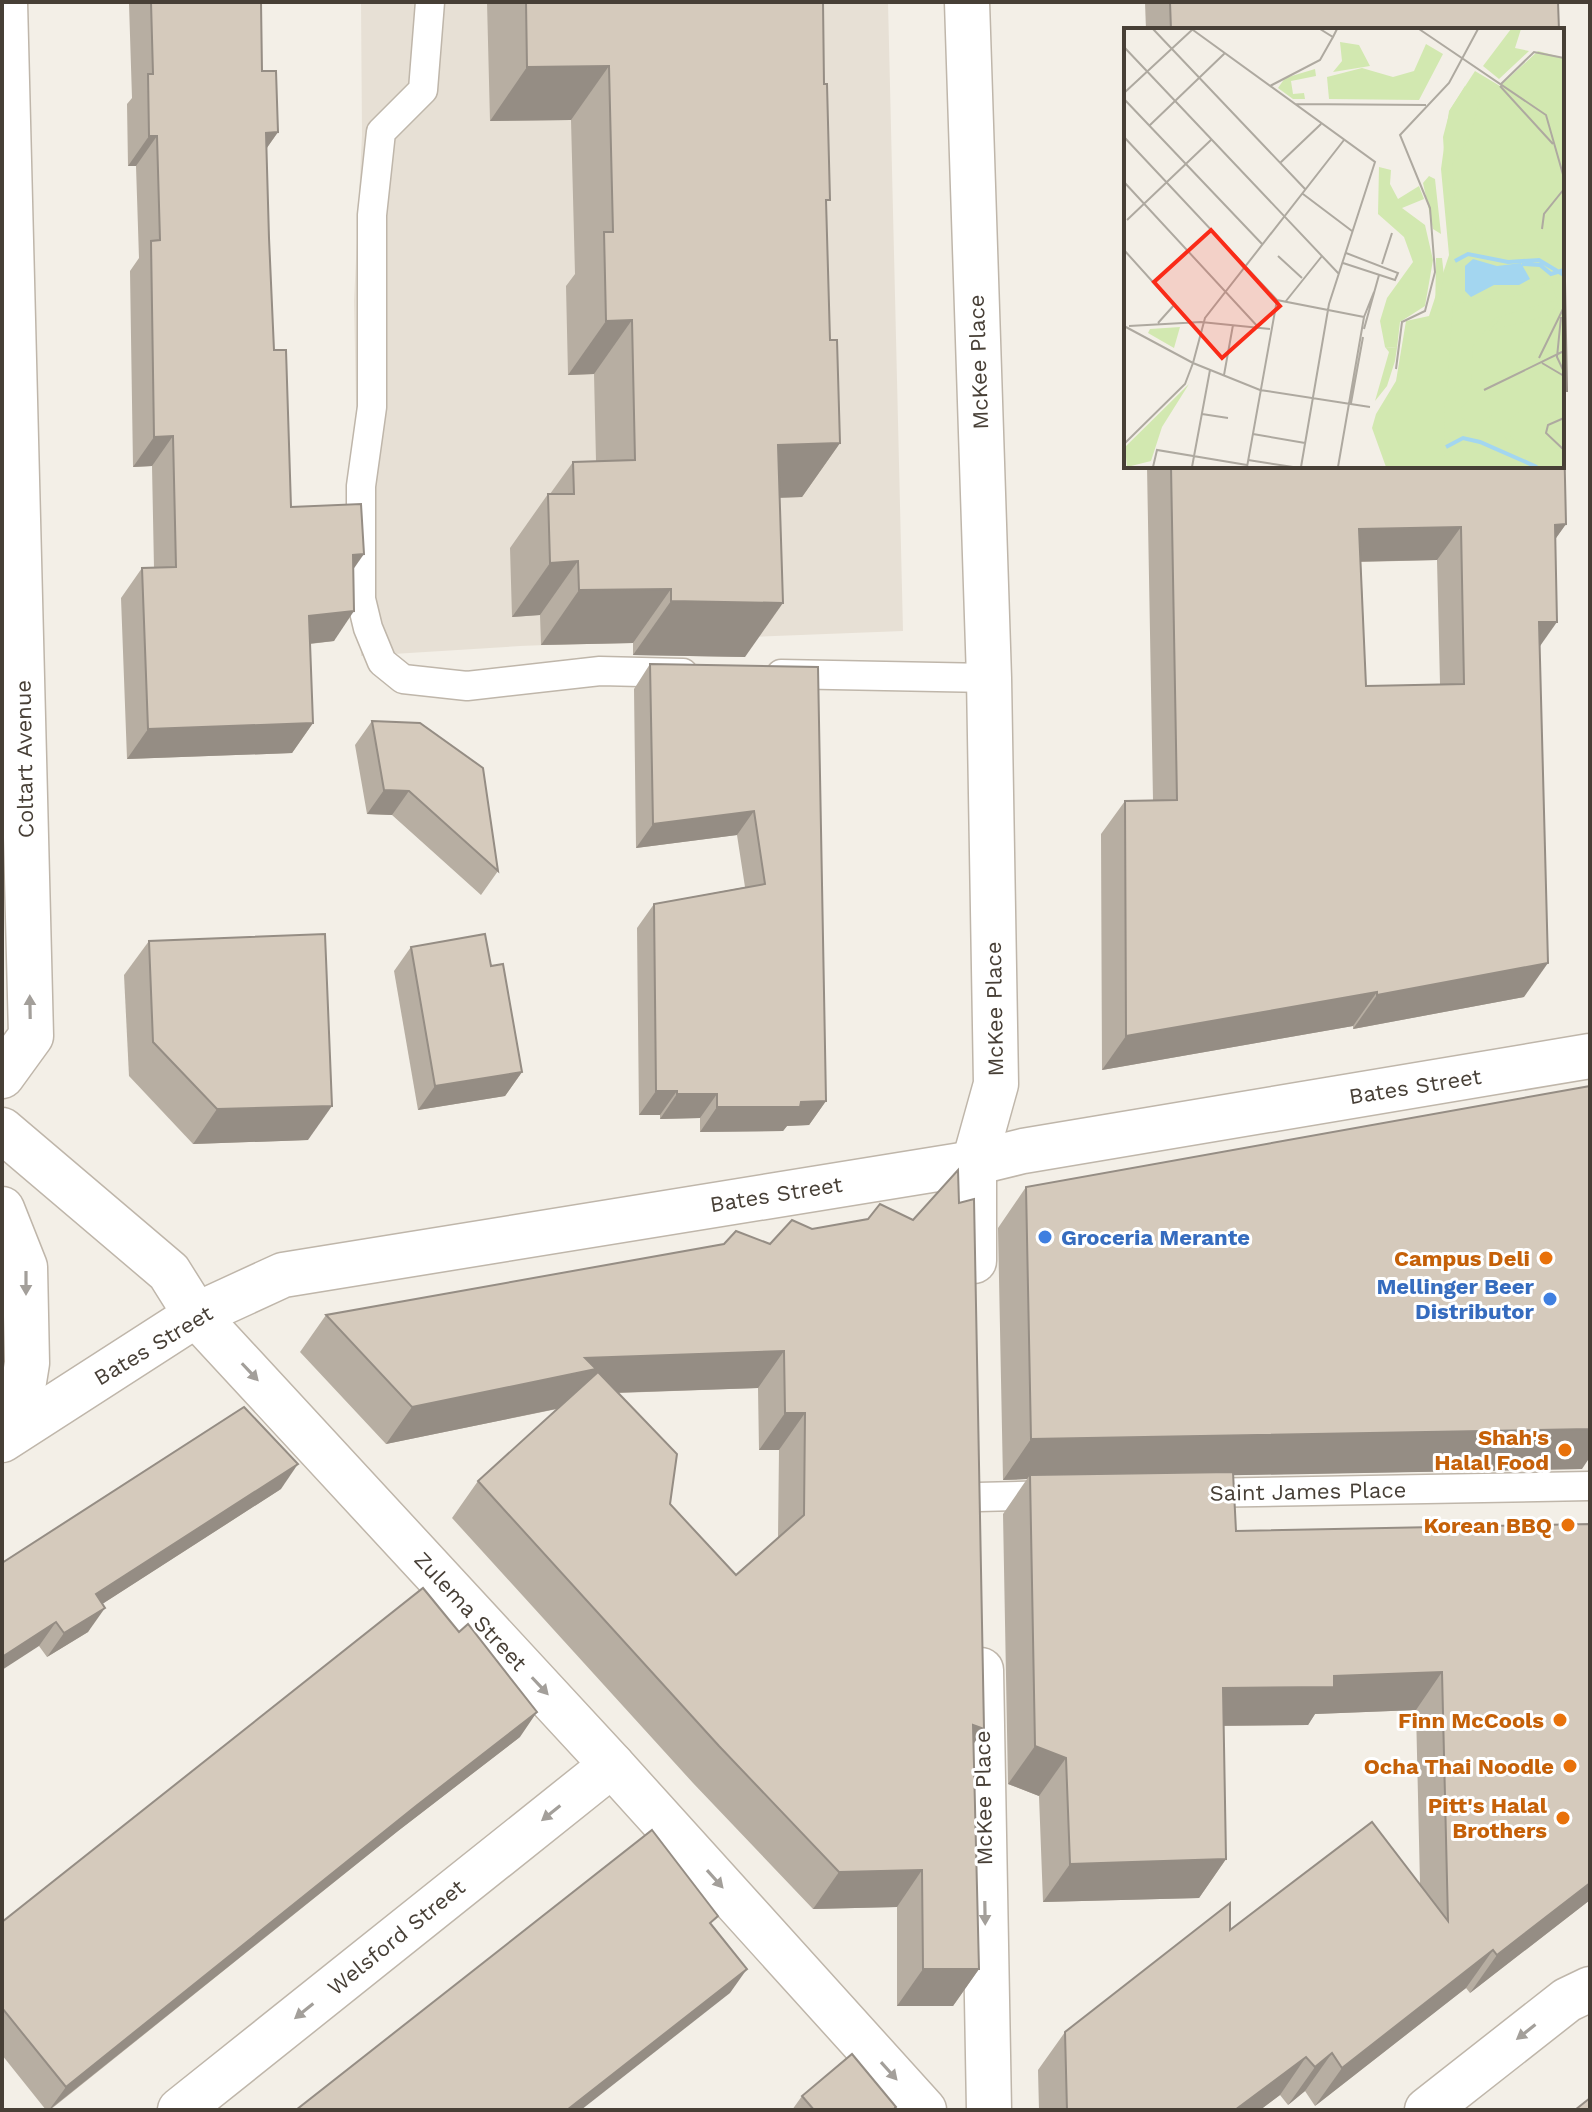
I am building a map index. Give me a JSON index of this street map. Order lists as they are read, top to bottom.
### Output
{
  "streets": {
    "street": [
      "McKee Place",
      "Coltart Avenue",
      "Bates Street",
      "Zulema Street",
      "Welsford Street"
    ],
    "lane": ["Saint James Place"]
  },
  "crossings": [
    ["McKee Place", "Bates Street"],
    ["Bates Street", "Zulema Street"],
    ["Zulema Street", "Welsford Street"]
  ],
  "one_way": ["Coltart Avenue", "Zulema Street", "Welsford Street"],
  "places": [
    "Groceria Merante",
    "Campus Deli",
    "Mellinger Beer Distributor",
    "Shah's Halal Food",
    "Korean BBQ",
    "Finn McCools",
    "Ocha Thai Noodle",
    "Pitt's Halal Brothers"
  ]
}
